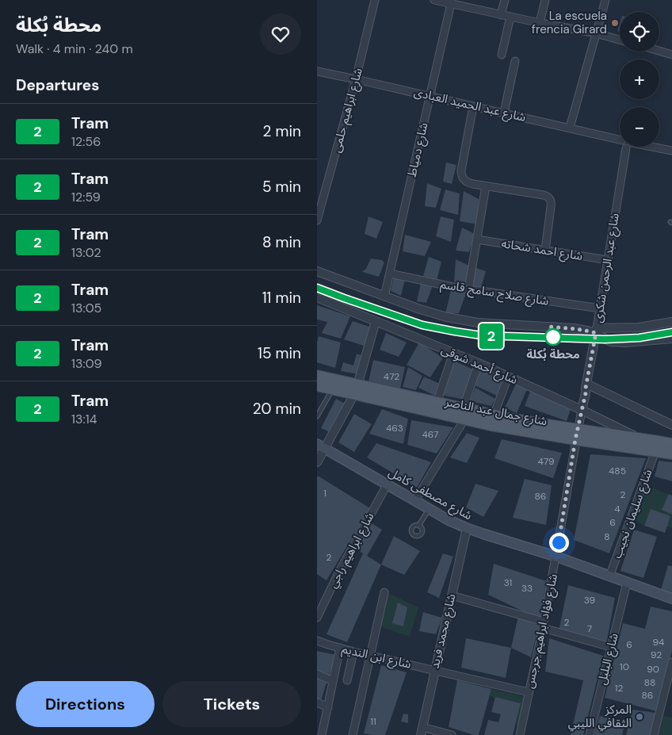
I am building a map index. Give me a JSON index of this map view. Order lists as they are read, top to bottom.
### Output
{
  "streets": {
    "main road": ["شارع جمال عبد الناصر", "شارع مصطفى كامل"],
    "street": [
      "شارع عبد الحميد العبادى",
      "شارع ابراهيم حلمى",
      "شارع دمياط",
      "شارع احمد شحاته",
      "شارع عبد الرحمن شكرى",
      "شارع صلاح سامح قاسم",
      "شارع أحمد شوقى",
      "شارع سليمان نجيب",
      "شارع ابراهيم راجي",
      "شارع محمد فريد",
      "شارع فؤاد ابراهيم جرجس",
      "شارع ابن النديم",
      "شارع البلبل"
    ]
  },
  "crossings": [
    ["شارع عبد الحميد العبادى", "شارع ابراهيم حلمى"],
    ["شارع عبد الحميد العبادى", "شارع دمياط"],
    ["شارع دمياط", "شارع صلاح سامح قاسم"],
    ["شارع احمد شحاته", "شارع عبد الرحمن شكرى"],
    ["شارع عبد الرحمن شكرى", "شارع صلاح سامح قاسم"],
    ["شارع عبد الرحمن شكرى", "شارع أحمد شوقى"],
    ["شارع عبد الرحمن شكرى", "شارع فؤاد ابراهيم جرجس"],
    ["شارع أحمد شوقى", "شارع جمال عبد الناصر"],
    ["شارع أحمد شوقى", "شارع فؤاد ابراهيم جرجس"],
    ["شارع جمال عبد الناصر", "شارع سليمان نجيب"],
    ["شارع جمال عبد الناصر", "شارع فؤاد ابراهيم جرجس"],
    ["شارع مصطفى كامل", "شارع سليمان نجيب"],
    ["شارع مصطفى كامل", "شارع ابراهيم راجي"],
    ["شارع مصطفى كامل", "شارع محمد فريد"],
    ["شارع مصطفى كامل", "شارع فؤاد ابراهيم جرجس"],
    ["شارع مصطفى كامل", "شارع البلبل"],
    ["شارع محمد فريد", "شارع ابن النديم"],
    ["شارع فؤاد ابراهيم جرجس", "شارع ابن النديم"]
  ],
  "places": ["La escuela frencia Girard", "محطة بُكلة", "المركز الثقافي الليبي"],
  "lines": ["tram line 2"],
  "house_numbers": [
    "472",
    "463",
    "467",
    "479",
    "485",
    "1",
    "2",
    "86",
    "4",
    "6",
    "8",
    "2",
    "31",
    "33",
    "39",
    "2",
    "7",
    "94",
    "6",
    "92",
    "10",
    "90",
    "88",
    "12",
    "86",
    "11"
  ],
  "page": {
    "heading": [
      ["محطة بُكلة", "Walk · 4 min · 240 m"],
      "Departures"
    ],
    "on_map": "2",
    "map_buttons": ["+", "−"],
    "list": [
      {
        "mark": "2",
        "name": "Tram",
        "note": "12:56",
        "value": "2 min"
      },
      {
        "mark": "2",
        "name": "Tram",
        "note": "12:59",
        "value": "5 min"
      },
      {
        "mark": "2",
        "name": "Tram",
        "note": "13:02",
        "value": "8 min"
      },
      {
        "mark": "2",
        "name": "Tram",
        "note": "13:05",
        "value": "11 min"
      },
      {
        "mark": "2",
        "name": "Tram",
        "note": "13:09",
        "value": "15 min"
      },
      {
        "mark": "2",
        "name": "Tram",
        "note": "13:14",
        "value": "20 min"
      }
    ],
    "buttons": ["Directions", "Tickets"]
  }
}
